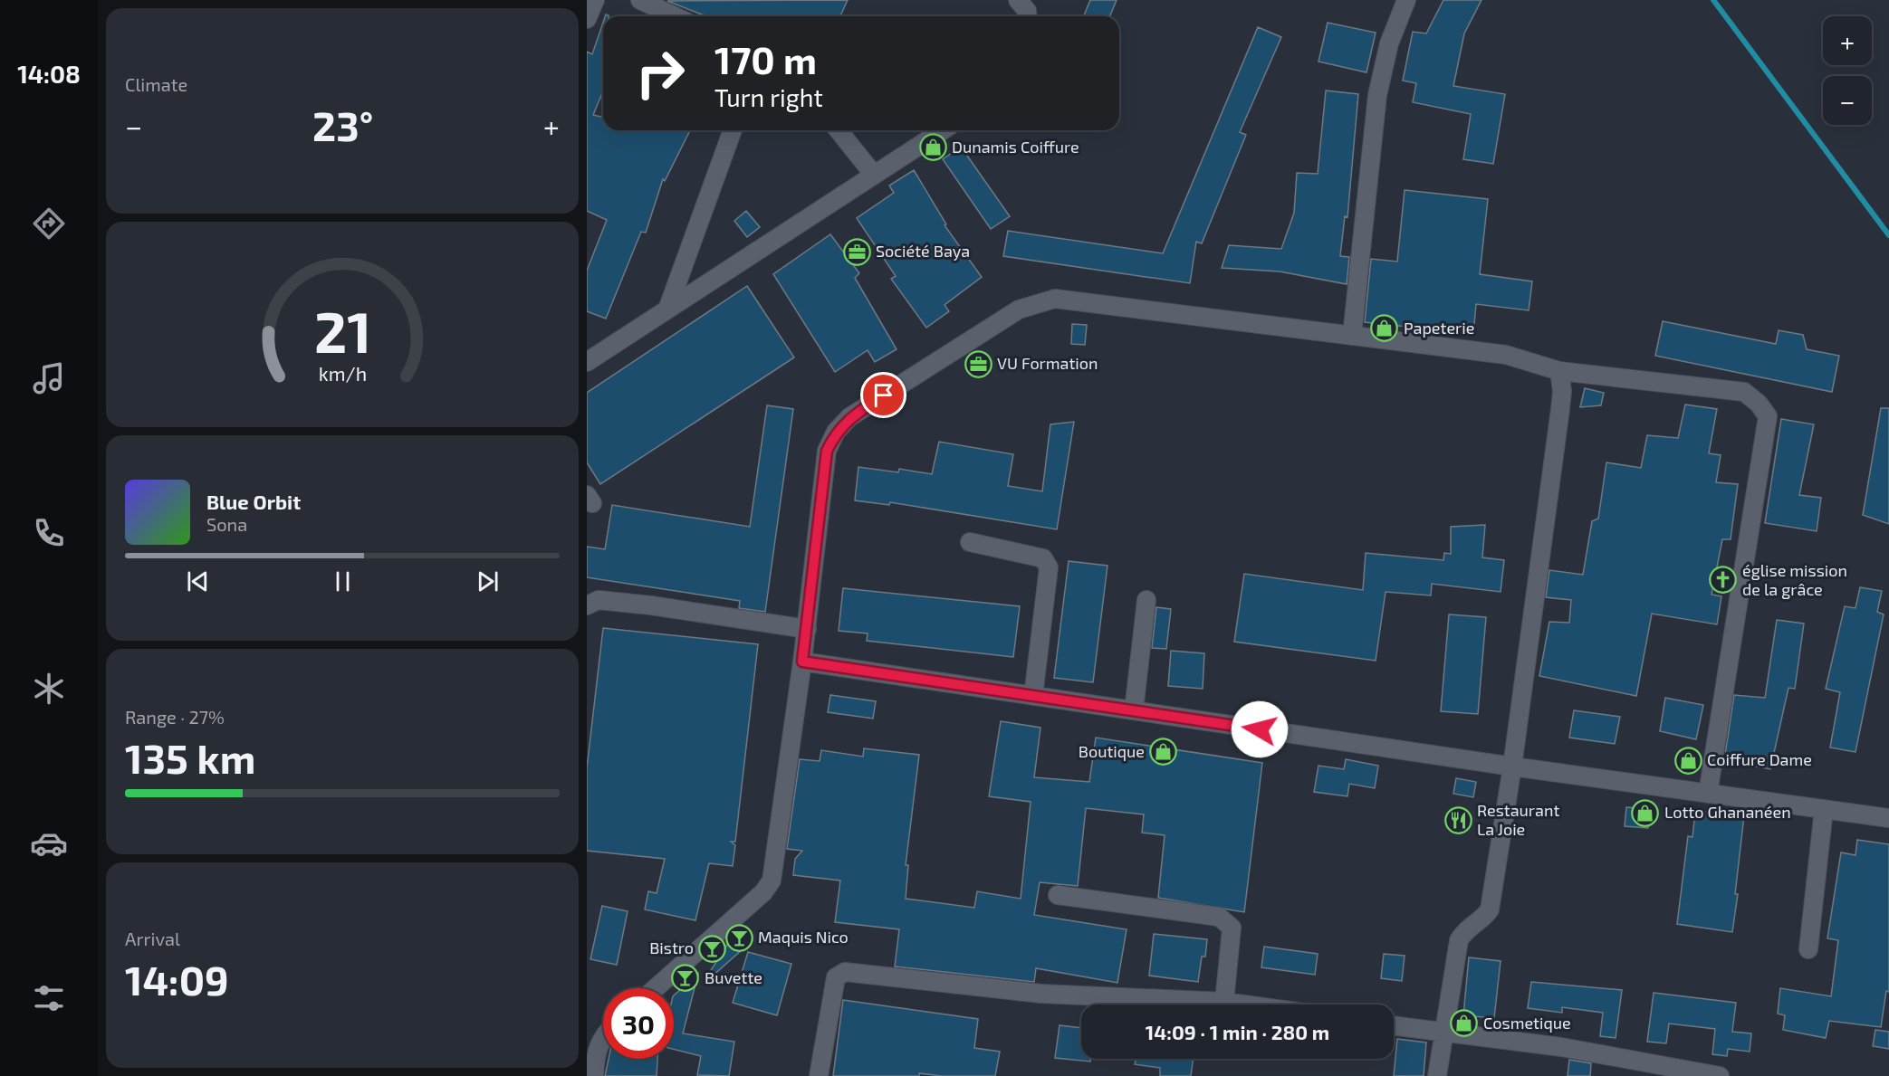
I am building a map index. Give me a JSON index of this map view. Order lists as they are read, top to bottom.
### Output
{
  "places": {
    "shop": [
      "Dunamis Coiffure",
      "Papeterie",
      "Boutique",
      "Coiffure Dame",
      "Lotto Ghananéen",
      "Cosmetique"
    ],
    "office": ["Société Baya", "VU Formation"],
    "church": ["église mission de la grâce"],
    "restaurant": ["Restaurant La Joie"],
    "bar": ["Maquis Nico", "Bistro", "Buvette"]
  },
  "page": {
    "tabs": "14:08",
    "tile": [
      "Climate",
      ["Range · 27%", "135 km"],
      ["Arrival", "14:09"]
    ],
    "map_buttons": ["+", "−"],
    "turn": ["170 m", "Turn right"],
    "heat": ["−", "23°", "+"],
    "song": ["Blue Orbit", "Sona"],
    "limit": "30",
    "trip": "14:09 · 1 min · 280 m",
    "gauge": ["21", "km/h"]
  }
}
